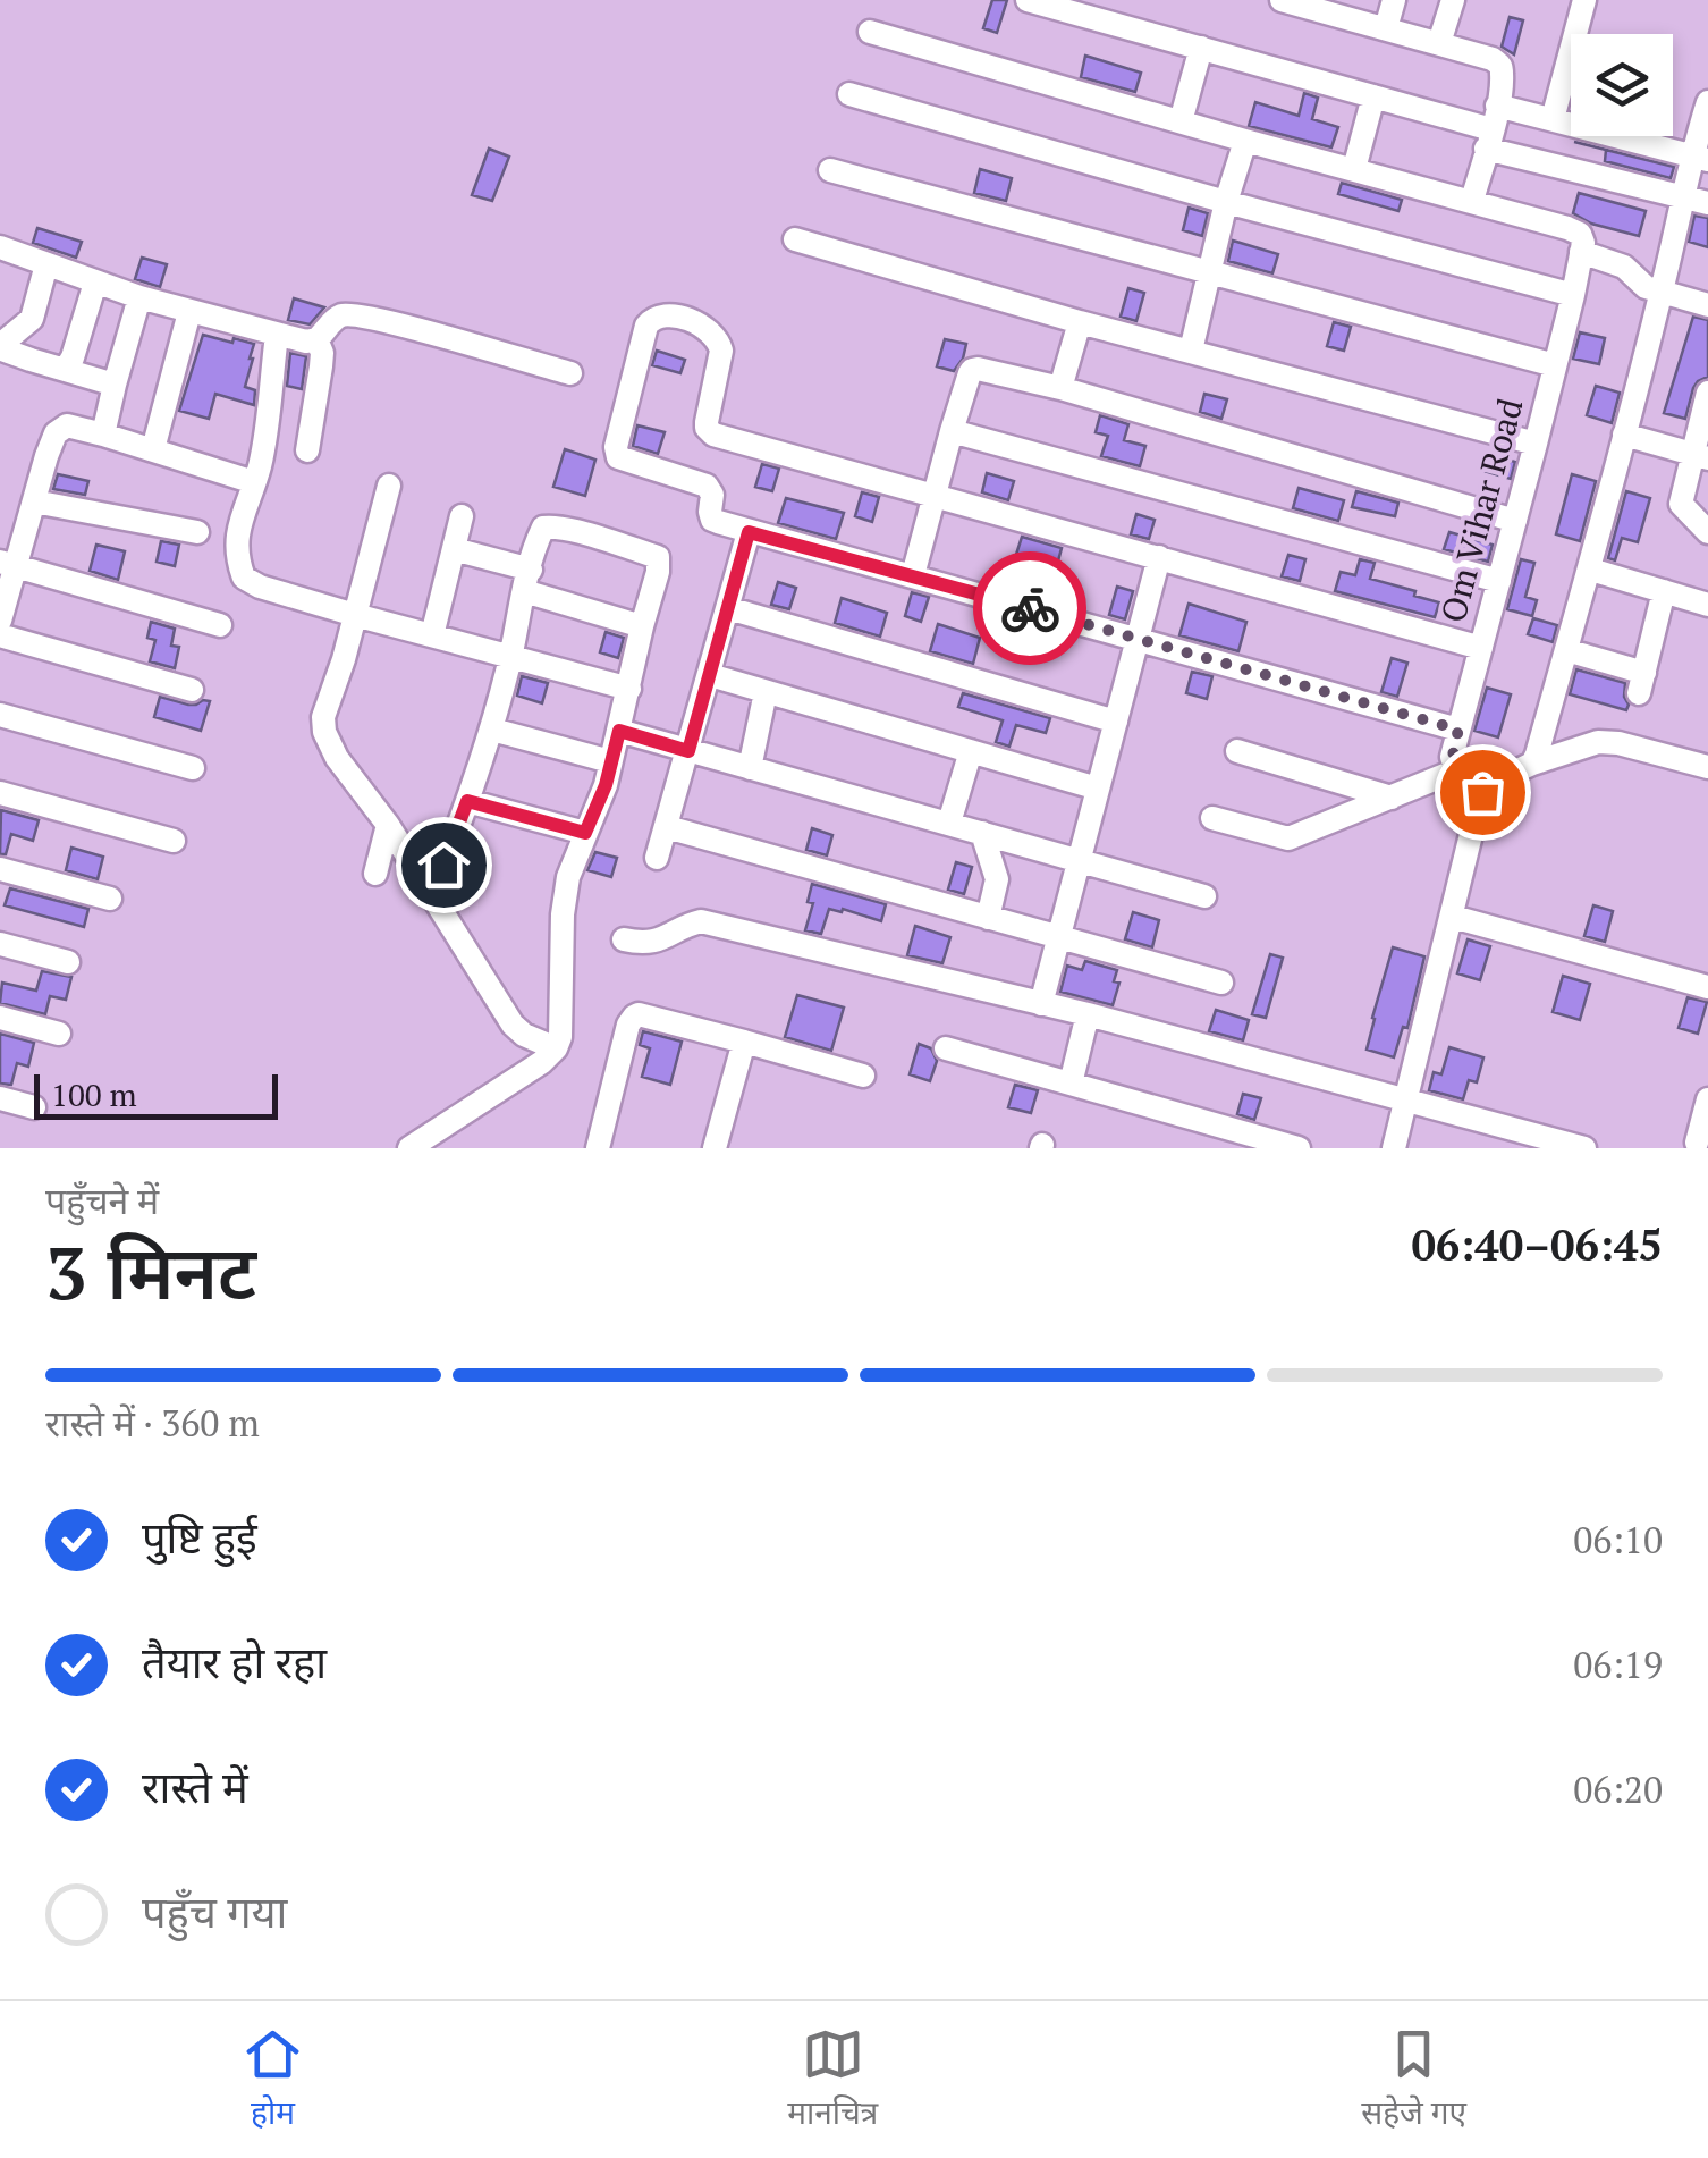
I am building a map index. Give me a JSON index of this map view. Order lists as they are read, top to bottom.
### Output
{
  "streets": {
    "street": ["Om Vihar Road"]
  },
  "scale_bar": "100 m",
  "page": {
    "scale": "100 m",
    "heading": ["3 मिनट", "पहुँचने में", "06:40–06:45"],
    "bar": "रास्ते में · 360 m",
    "list": [
      ["पुष्टि हुई", "06:10"],
      ["तैयार हो रहा", "06:19"],
      ["रास्ते में", "06:20"],
      "पहुँच गया"
    ],
    "tabs": ["होम", "मानचित्र", "सहेजे गए"]
  }
}
